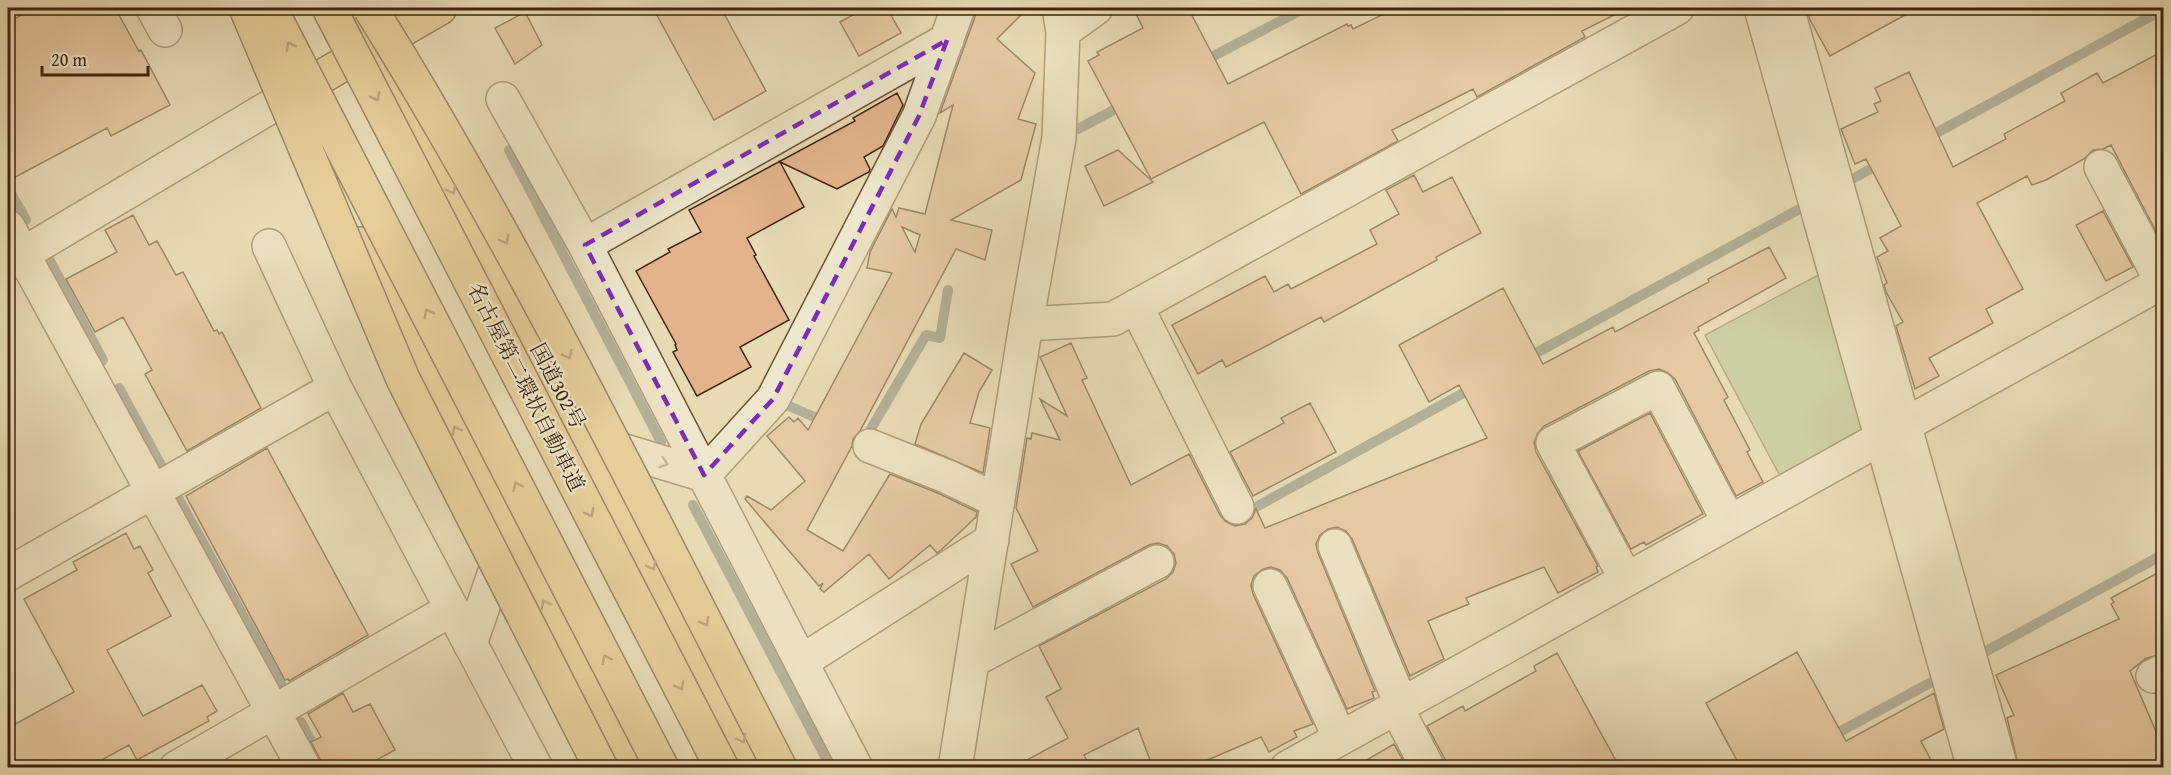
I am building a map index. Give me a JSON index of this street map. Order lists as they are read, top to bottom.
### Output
{
  "streets": {
    "main road": ["国道302号", "名古屋第二環状自動車道"]
  },
  "scale_bar": "20 m"
}
